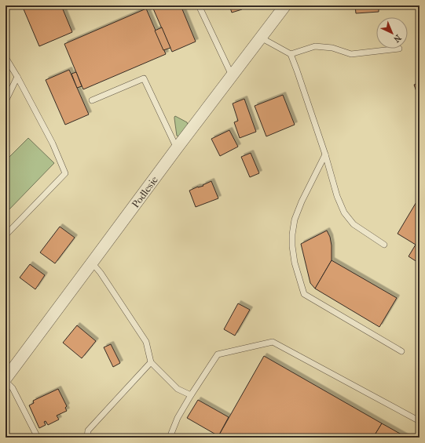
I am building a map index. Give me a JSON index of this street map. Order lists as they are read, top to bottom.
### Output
{
  "streets": {
    "street": ["Podlesie"]
  },
  "north": "bottom right"
}
